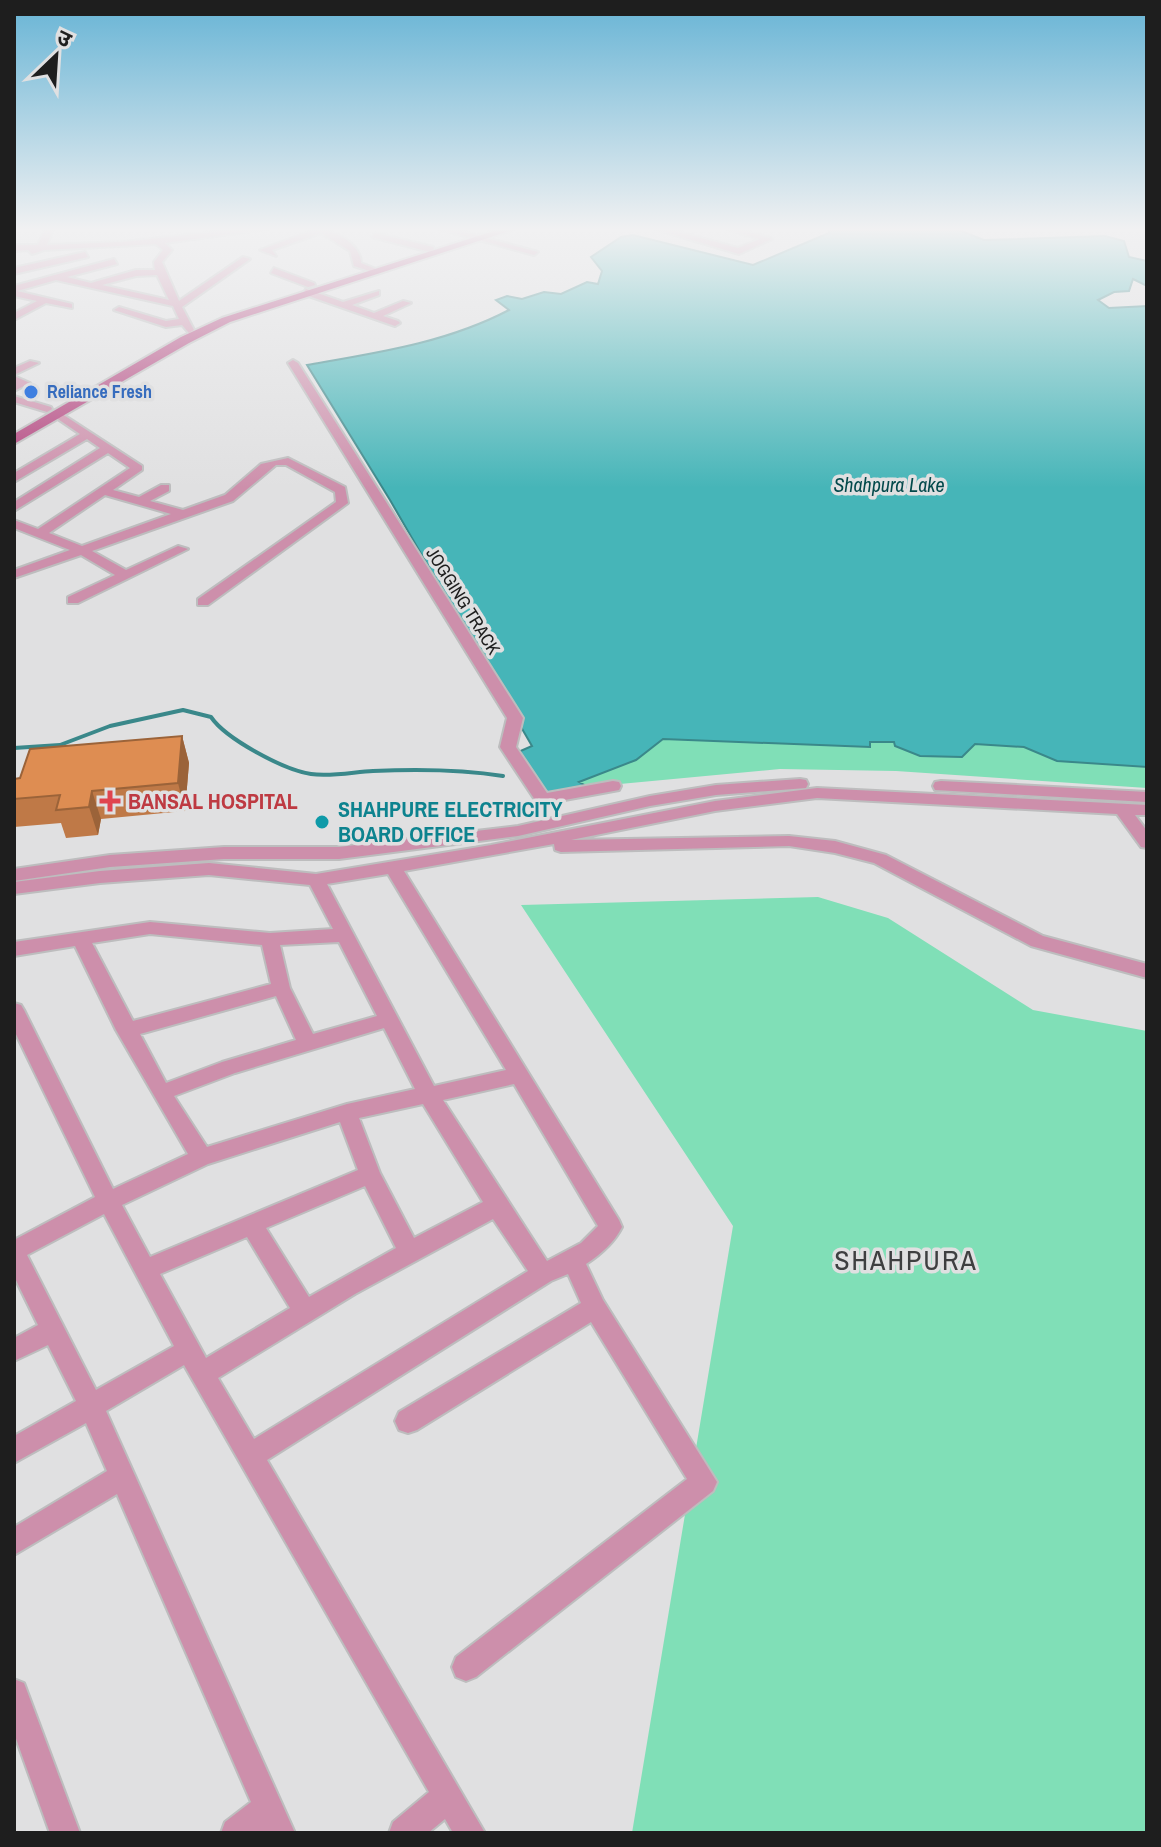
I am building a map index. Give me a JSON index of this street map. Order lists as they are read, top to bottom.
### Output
{
  "streets": {
    "street": ["JOGGING TRACK"]
  },
  "districts": ["SHAHPURA"],
  "water": ["Shahpura Lake"],
  "places": {
    "other": ["Reliance Fresh", "SHAHPURE ELECTRICITY BOARD OFFICE"],
    "health": ["BANSAL HOSPITAL"]
  },
  "north": "top right"
}
